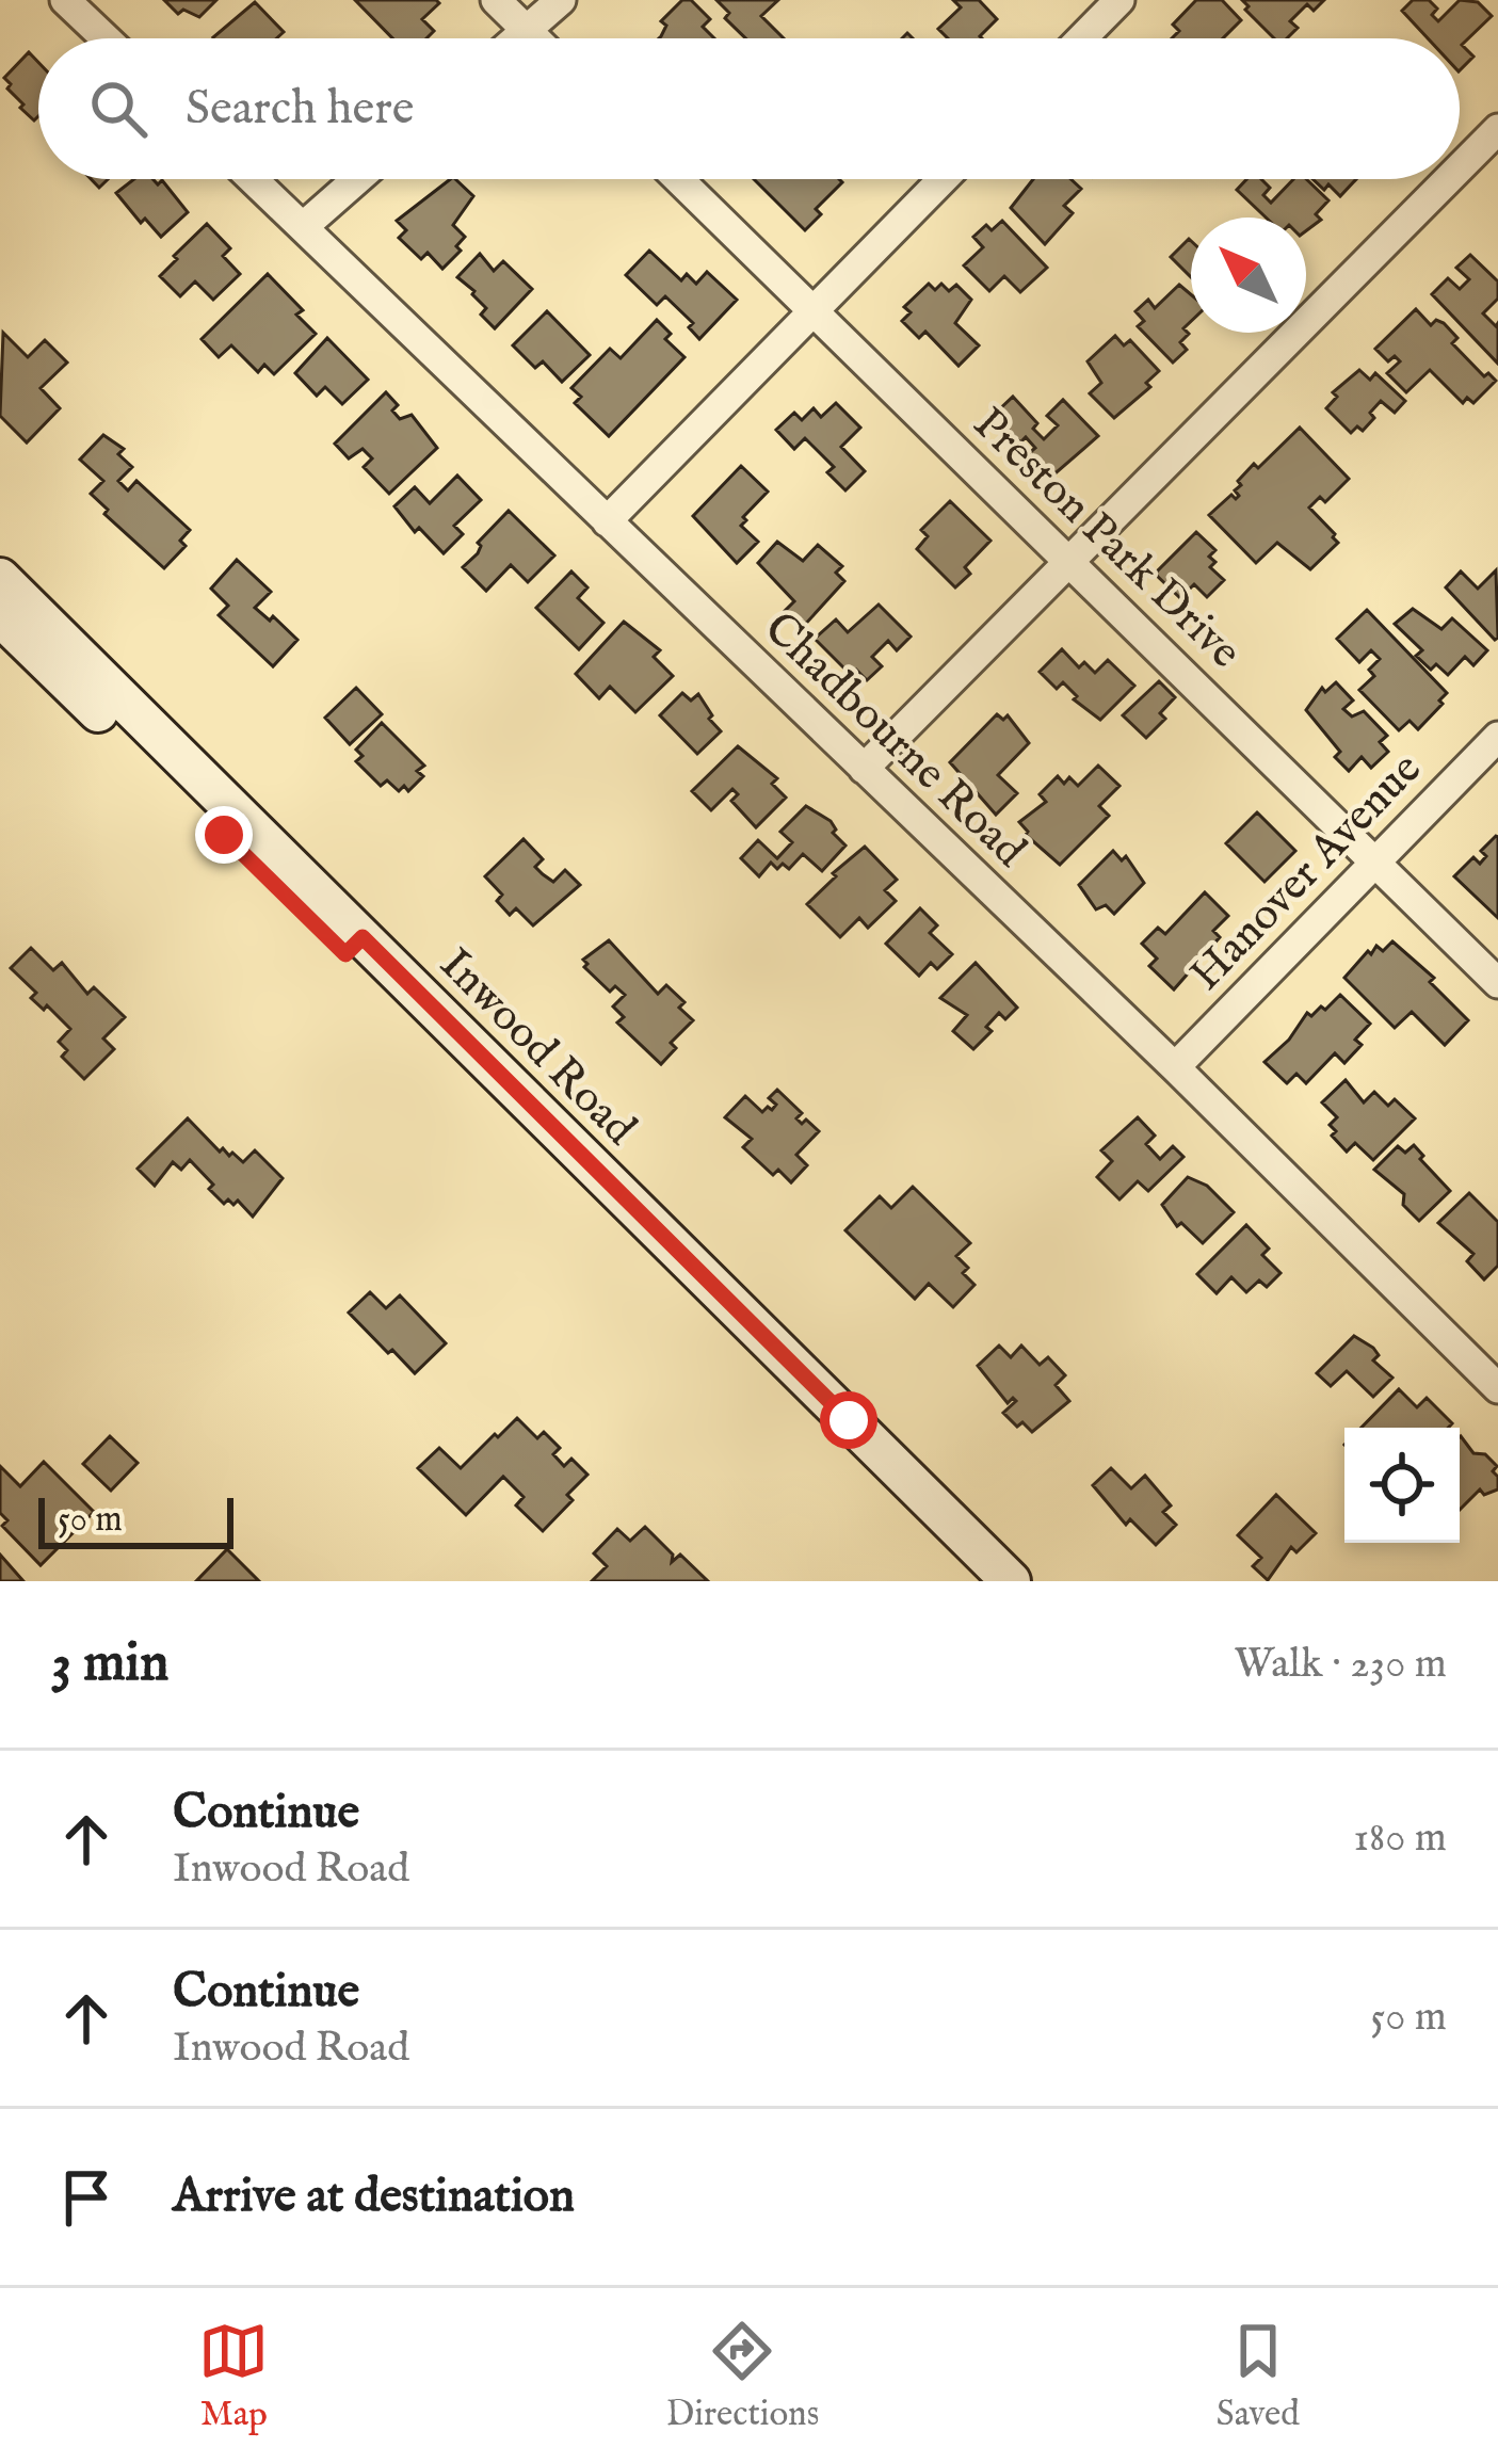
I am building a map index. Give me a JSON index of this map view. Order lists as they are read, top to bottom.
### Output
{
  "streets": {
    "main road": ["Inwood Road"],
    "street": ["Preston Park Drive", "Chadbourne Road", "Hanover Avenue"]
  },
  "crossings": [
    ["Preston Park Drive", "Hanover Avenue"],
    ["Chadbourne Road", "Hanover Avenue"]
  ],
  "scale_bar": "50 m",
  "north": "top left",
  "page": {
    "search": "Search here",
    "scale": "50 m",
    "heading": ["3 min", "Walk · 230 m"],
    "list": [
      ["Continue", "Inwood Road", "180 m"],
      ["Continue", "Inwood Road", "50 m"],
      "Arrive at destination"
    ],
    "nav": ["Map", "Directions", "Saved"]
  }
}
